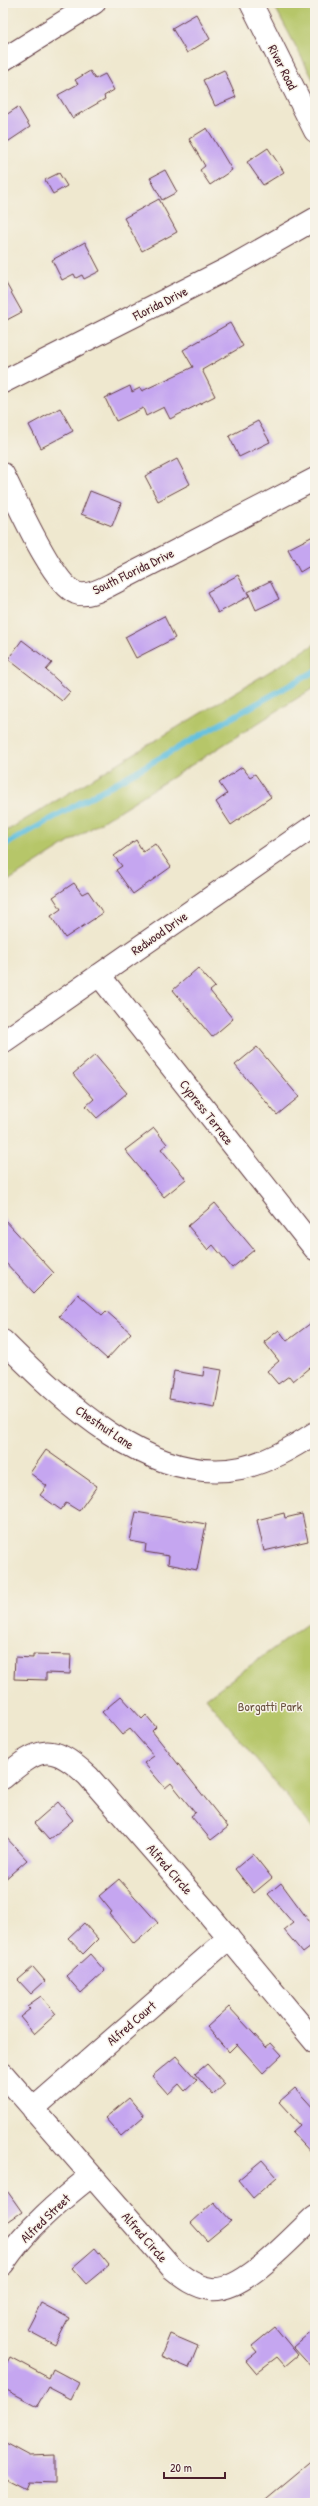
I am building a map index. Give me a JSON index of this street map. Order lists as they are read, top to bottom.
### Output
{
  "streets": {
    "street": [
      "River Road",
      "Florida Drive",
      "South Florida Drive",
      "Redwood Drive",
      "Cypress Terrace",
      "Chestnut Lane",
      "Alfred Circle",
      "Alfred Court",
      "Alfred Street"
    ]
  },
  "crossings": [
    ["Redwood Drive", "Cypress Terrace"],
    ["Alfred Circle", "Alfred Court"],
    ["Alfred Circle", "Alfred Street"]
  ],
  "parks": ["Borgatti Park"],
  "scale_bar": "20 m"
}
